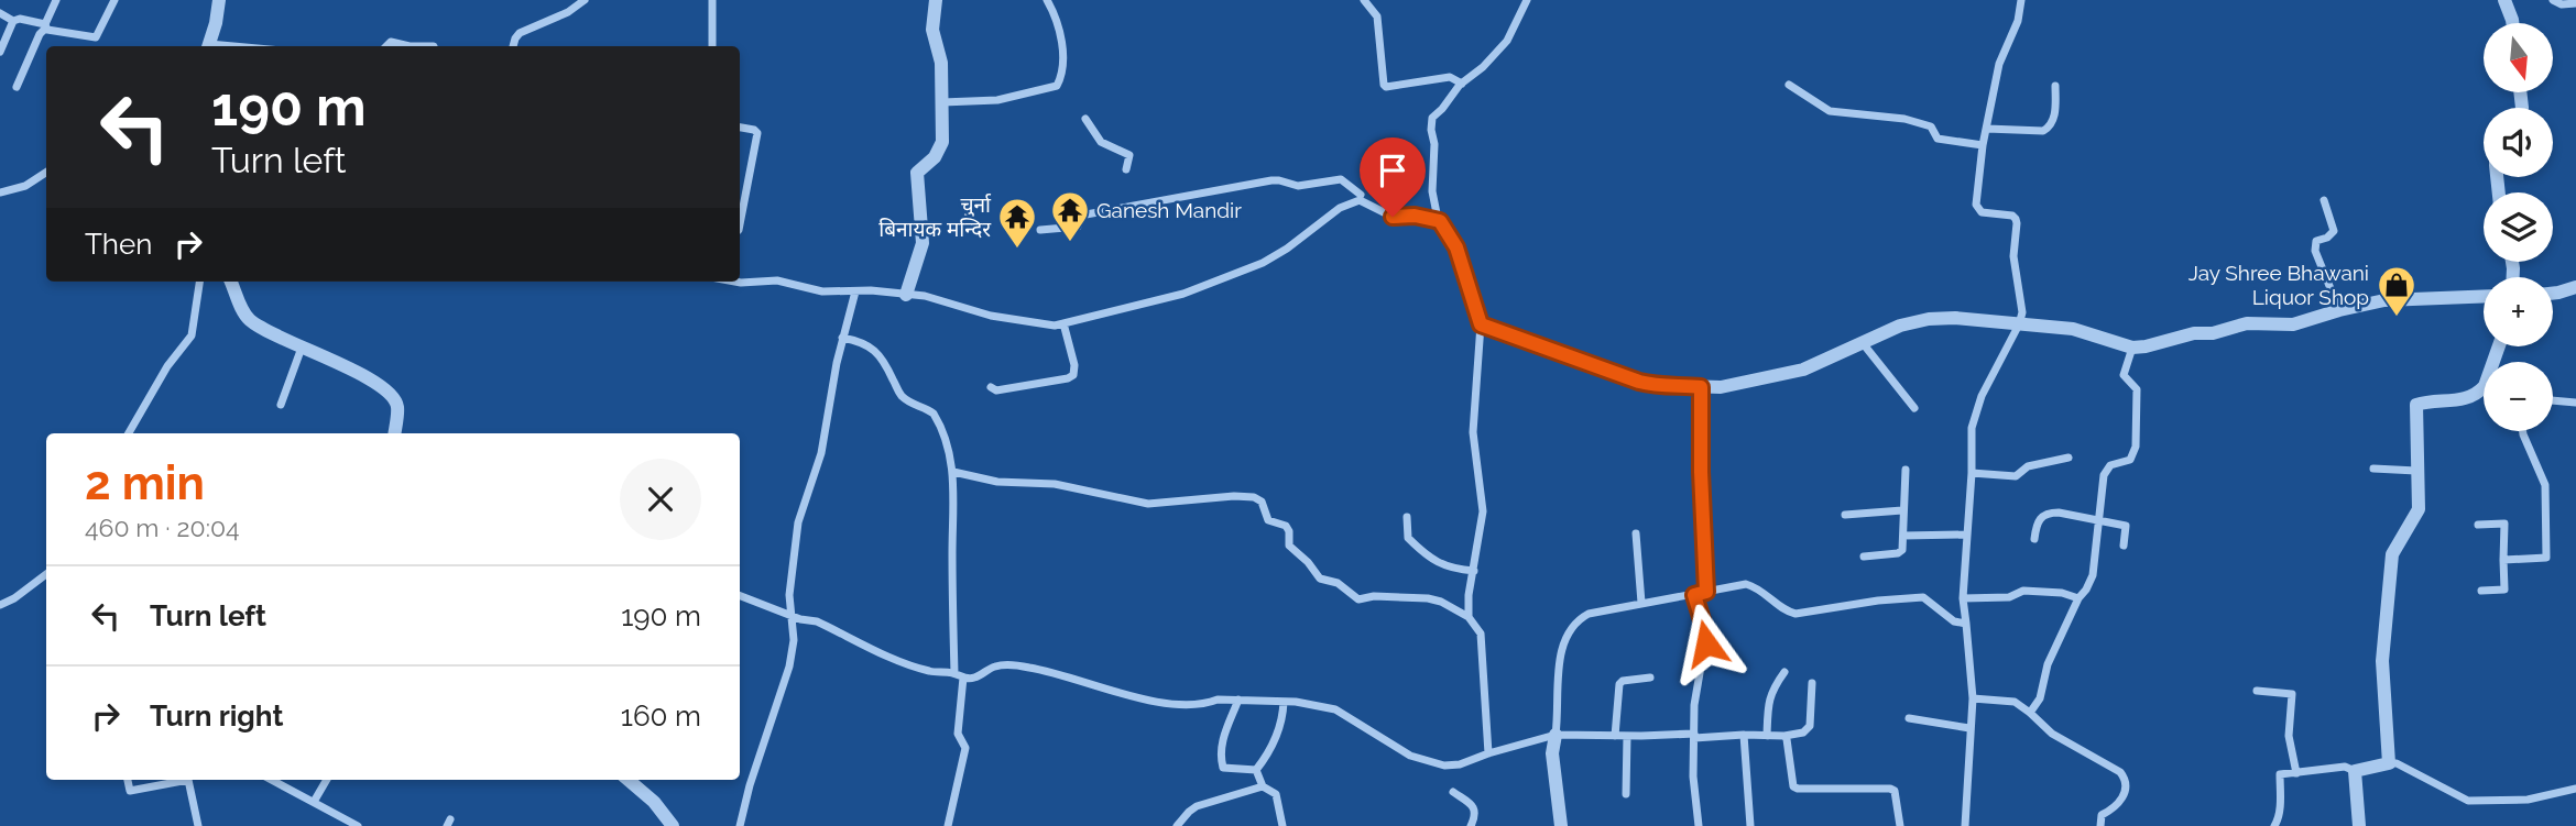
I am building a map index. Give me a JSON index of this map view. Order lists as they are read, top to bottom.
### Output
{
  "places": {
    "temple": ["Ganesh Mandir", "चुर्ना बिनायक मन्दिर"],
    "shop": ["Jay Shree Bhawani Liquor Shop"]
  },
  "north": "bottom",
  "page": {
    "map_buttons": ["+", "−"],
    "turn": ["190 m", "Turn left"],
    "then": "Then",
    "heading": ["2 min", "460 m · 20:04"],
    "list": [
      {
        "name": "Turn left",
        "value": "190 m"
      },
      {
        "name": "Turn right",
        "value": "160 m"
      }
    ]
  }
}
